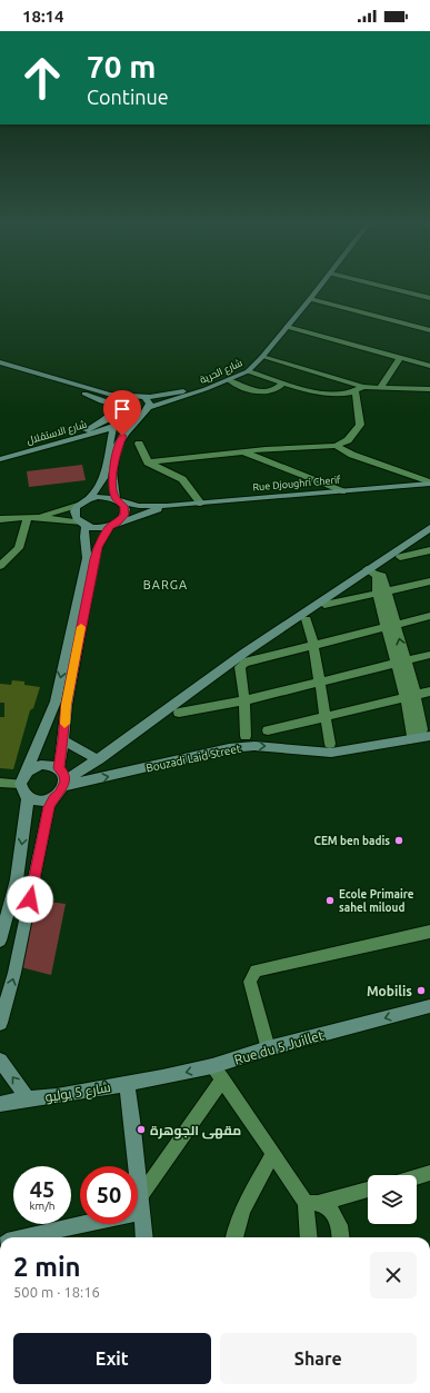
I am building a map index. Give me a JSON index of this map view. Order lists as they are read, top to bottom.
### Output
{
  "streets": {
    "main road": [
      "شارع الحرية",
      "شارع الاستقلال",
      "Rue Djoughri Cherif",
      "Bouzadi Laid Street",
      "Rue du 5 Juillet",
      "شارع 5 يوليو"
    ]
  },
  "crossings": [
    ["شارع الحرية", "شارع الاستقلال"],
    ["Rue du 5 Juillet", "شارع 5 يوليو"]
  ],
  "one_way": ["Bouzadi Laid Street", "Rue du 5 Juillet"],
  "districts": ["BARGA"],
  "places": [
    "CEM ben badis",
    "Ecole Primaire sahel miloud",
    "Mobilis",
    "مقهى الجوهرة"
  ],
  "page": {
    "status": "18:14",
    "turn": ["70 m", "Continue"],
    "speed": "45 km/h",
    "limit": "50",
    "heading": ["2 min", "500 m · 18:16"],
    "buttons": ["Exit", "Share"]
  }
}
